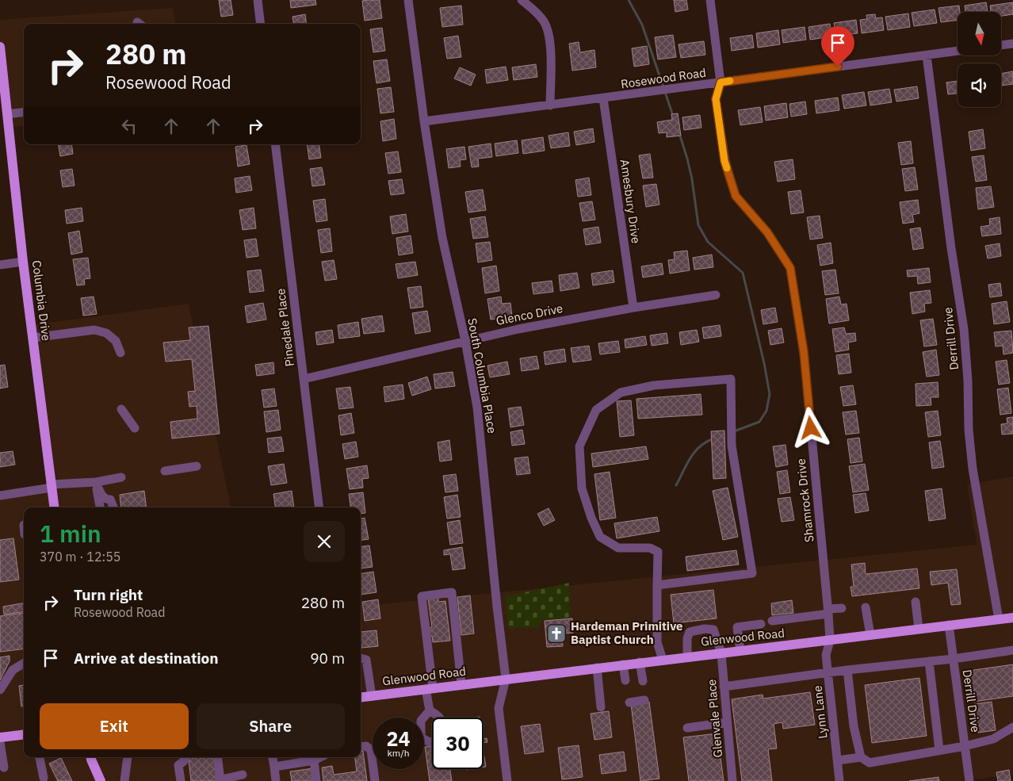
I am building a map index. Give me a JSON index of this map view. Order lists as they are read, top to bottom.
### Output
{
  "streets": {
    "main road": ["Columbia Drive", "Glenwood Road"],
    "street": [
      "Rosewood Road",
      "Amesbury Drive",
      "Glenco Drive",
      "Pinedale Place",
      "Derrill Drive",
      "South Columbia Place",
      "Shamrock Drive",
      "Lynn Lane",
      "Glenvale Place"
    ]
  },
  "crossings": [
    ["Rosewood Road", "Amesbury Drive"],
    ["Rosewood Road", "Derrill Drive"],
    ["Rosewood Road", "South Columbia Place"],
    ["Rosewood Road", "Shamrock Drive"],
    ["Amesbury Drive", "Glenco Drive"],
    ["Glenco Drive", "Pinedale Place"],
    ["Glenco Drive", "South Columbia Place"],
    ["Derrill Drive", "Glenwood Road"],
    ["South Columbia Place", "Glenwood Road"],
    ["Shamrock Drive", "Glenwood Road"],
    ["Shamrock Drive", "Lynn Lane"],
    ["Glenwood Road", "Lynn Lane"],
    ["Glenwood Road", "Glenvale Place"]
  ],
  "places": {
    "church": ["Hardeman Primitive Baptist Church"]
  },
  "north": "bottom",
  "page": {
    "turn": ["280 m", "Rosewood Road"],
    "heading": ["1 min", "370 m · 12:55"],
    "list": [
      {
        "name": "Turn right",
        "note": "Rosewood Road",
        "value": "280 m"
      },
      {
        "name": "Arrive at destination",
        "value": "90 m"
      }
    ],
    "buttons": ["Exit", "Share"],
    "speed": "24 km/h",
    "limit": "30"
  }
}
